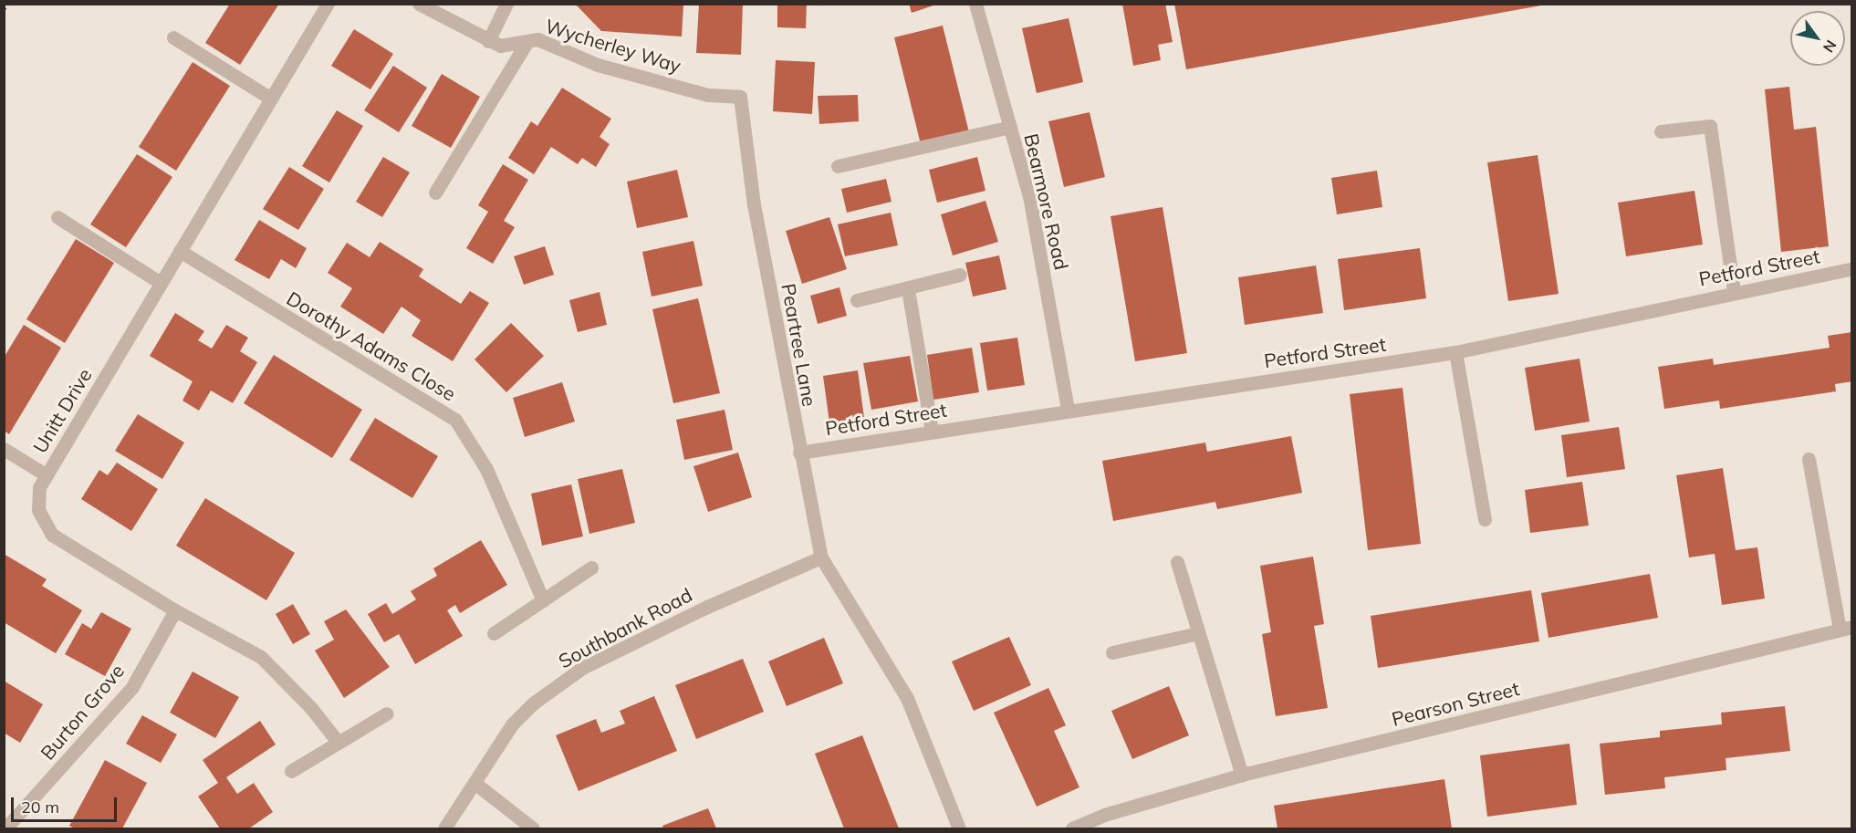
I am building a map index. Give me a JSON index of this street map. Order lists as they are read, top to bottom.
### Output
{
  "streets": {
    "street": [
      "Wycherley Way",
      "Bearmore Road",
      "Petford Street",
      "Peartree Lane",
      "Dorothy Adams Close",
      "Unitt Drive",
      "Southbank Road",
      "Pearson Street",
      "Burton Grove"
    ]
  },
  "crossings": [
    ["Wycherley Way", "Peartree Lane"],
    ["Bearmore Road", "Petford Street"],
    ["Petford Street", "Peartree Lane"],
    ["Peartree Lane", "Southbank Road"],
    ["Dorothy Adams Close", "Unitt Drive"],
    ["Unitt Drive", "Burton Grove"]
  ],
  "scale_bar": "20 m",
  "north": "bottom right"
}
